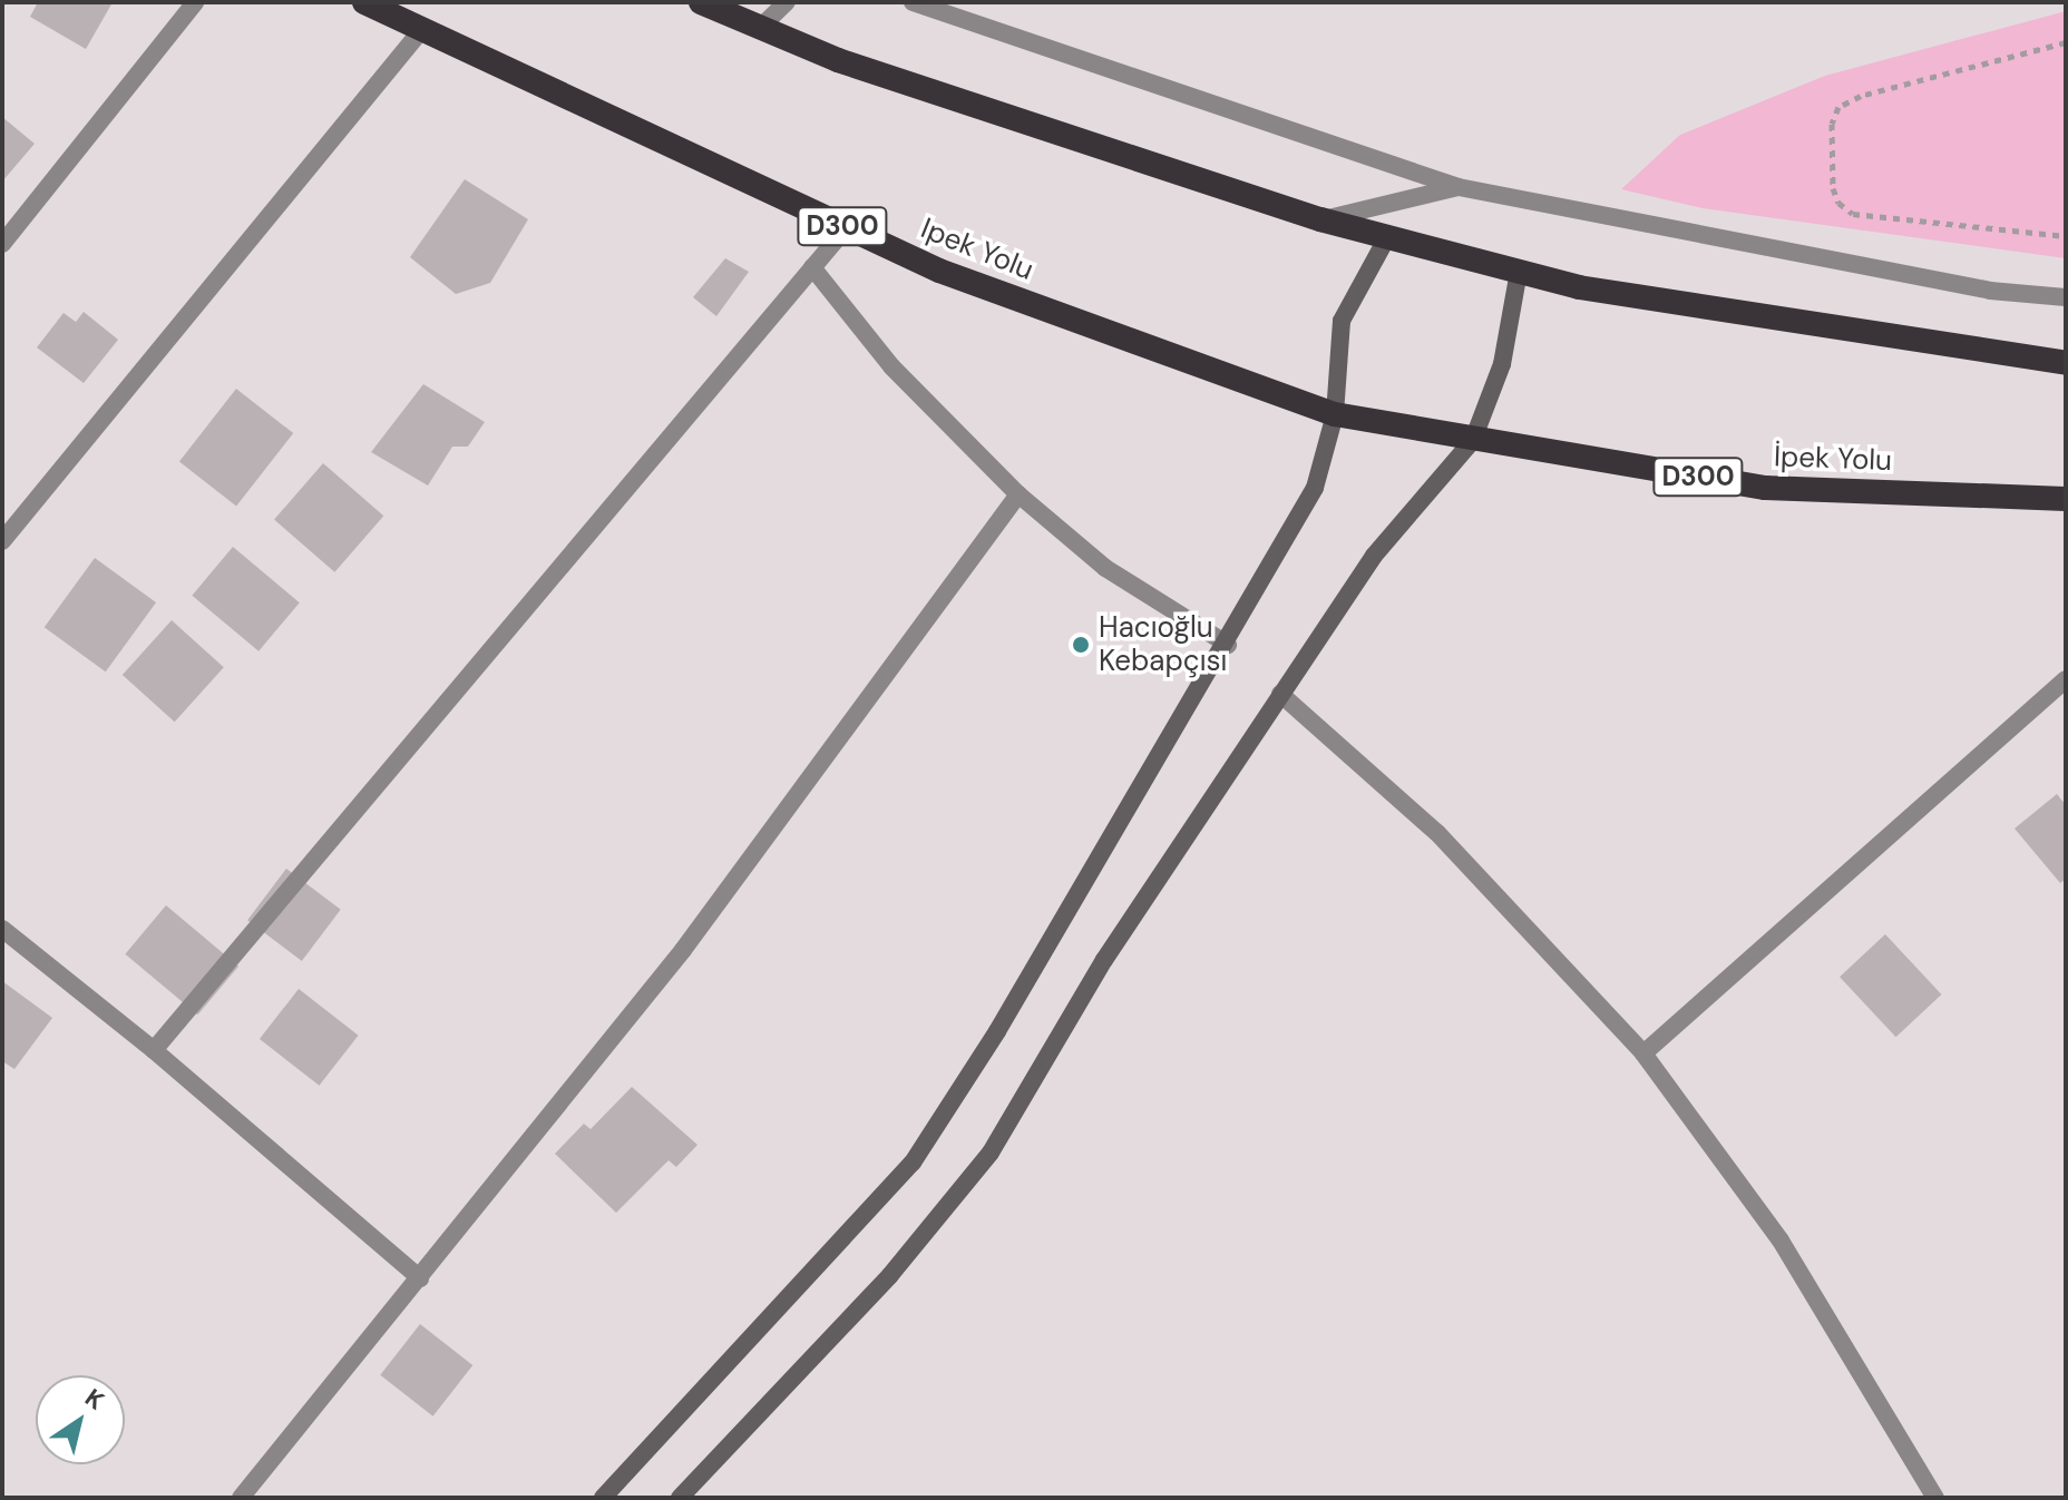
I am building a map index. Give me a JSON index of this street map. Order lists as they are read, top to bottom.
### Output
{
  "streets": {
    "highway": ["D300", "Ipek Yolu", "İpek Yolu"]
  },
  "crossings": [
    ["Ipek Yolu", "İpek Yolu"]
  ],
  "places": ["Hacıoğlu Kebapçısı"],
  "north": "top right"
}
